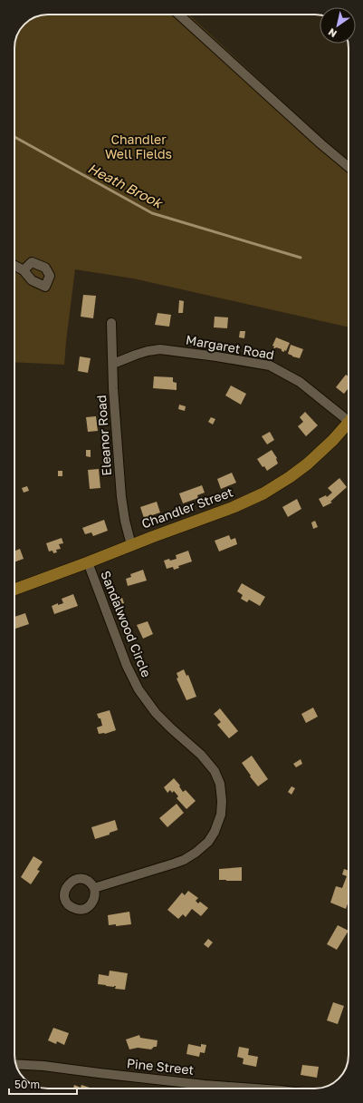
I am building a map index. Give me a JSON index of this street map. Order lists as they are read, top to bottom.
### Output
{
  "streets": {
    "main road": ["Chandler Street"],
    "street": [
      "Margaret Road",
      "Eleanor Road",
      "Sandalwood Circle",
      "Pine Street"
    ]
  },
  "crossings": [
    ["Margaret Road", "Eleanor Road"],
    ["Eleanor Road", "Chandler Street"],
    ["Chandler Street", "Sandalwood Circle"]
  ],
  "water": ["Heath Brook"],
  "parks": ["Chandler Well Fields"],
  "scale_bar": "50 m",
  "north": "bottom left"
}
